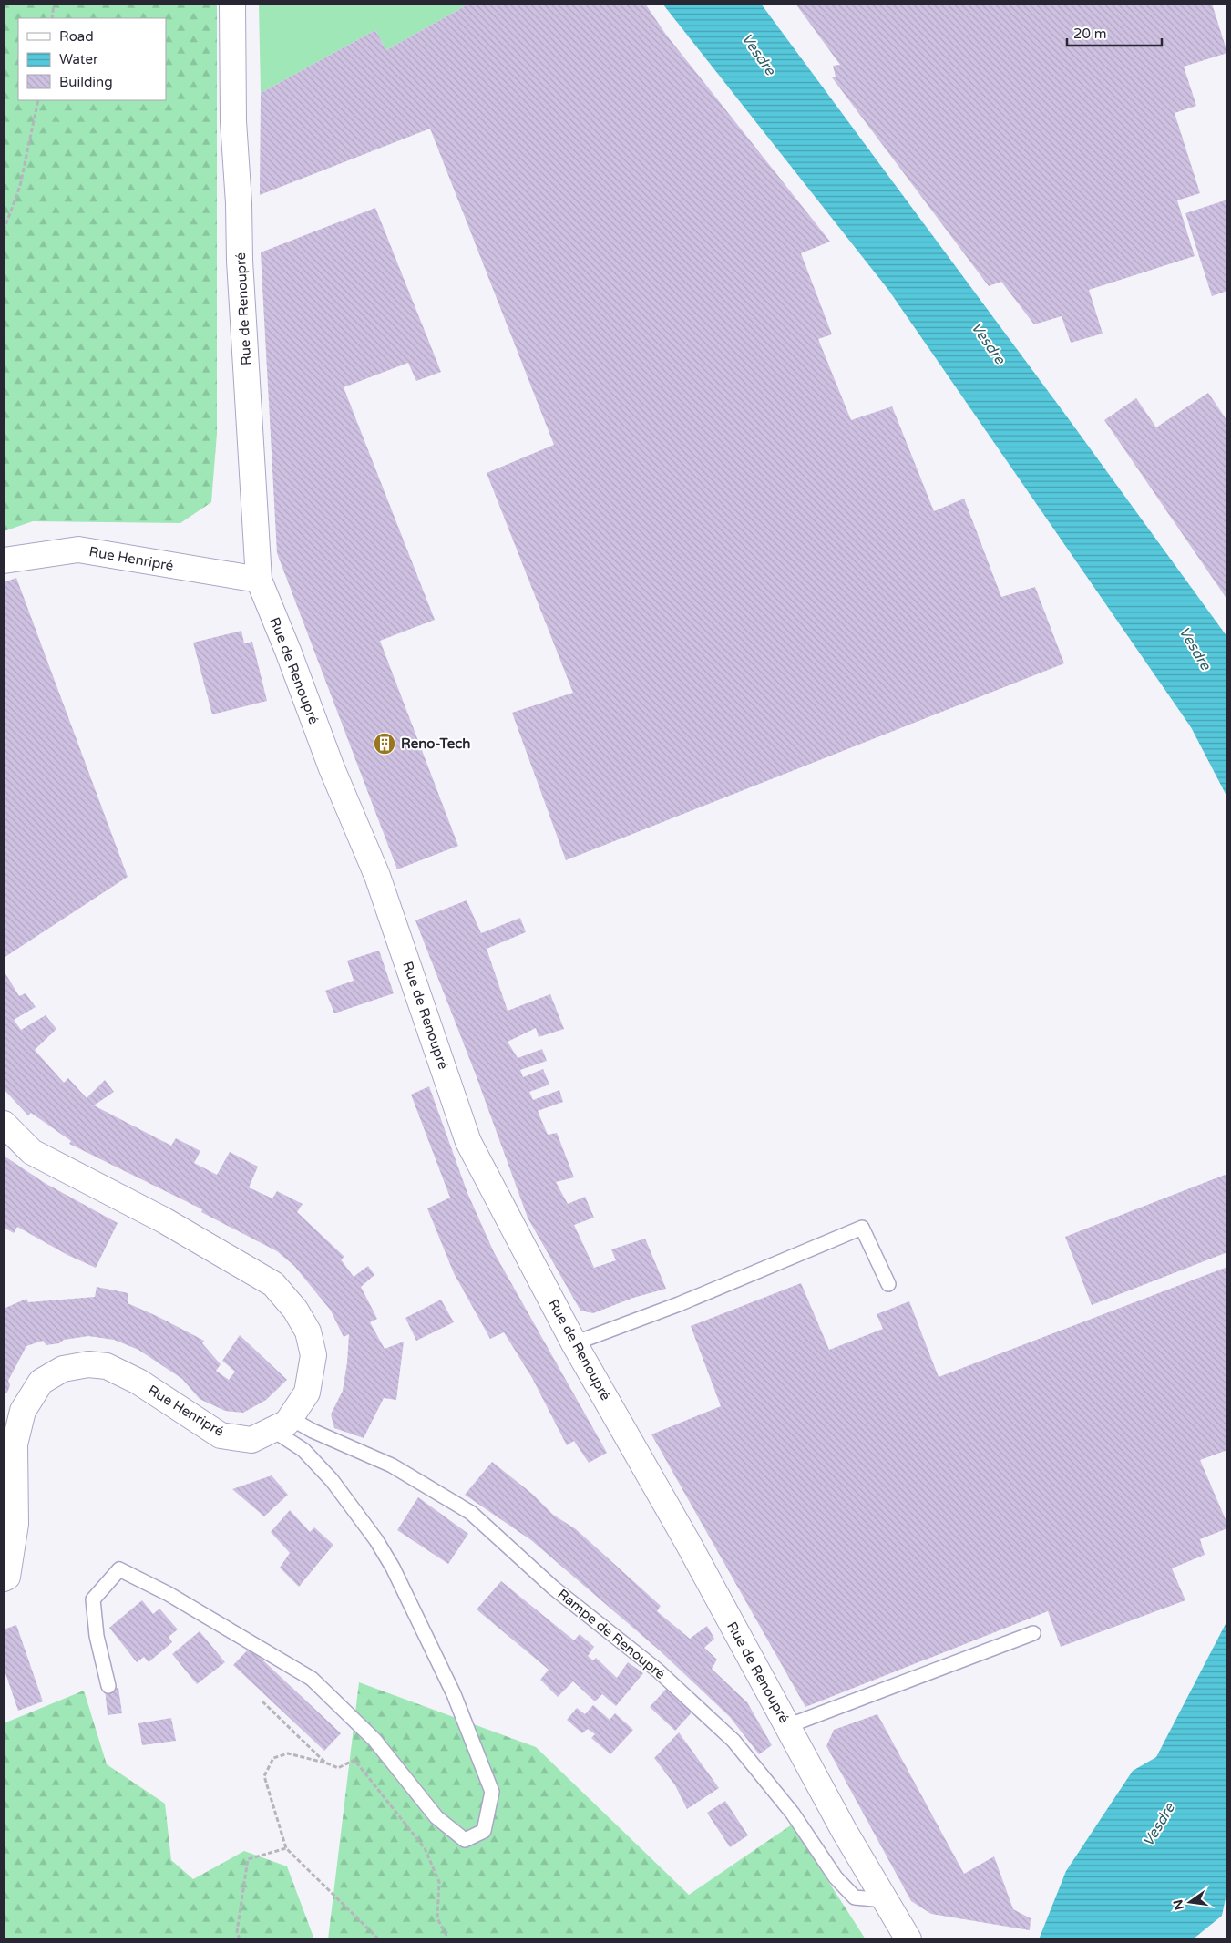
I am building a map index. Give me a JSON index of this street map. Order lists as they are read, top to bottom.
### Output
{
  "streets": {
    "street": ["Rue de Renoupré", "Rue Henripré"],
    "lane": ["Rampe de Renoupré"]
  },
  "crossings": [
    ["Rue de Renoupré", "Rue Henripré"],
    ["Rue de Renoupré", "Rampe de Renoupré"],
    ["Rue Henripré", "Rampe de Renoupré"]
  ],
  "water": ["Vesdre"],
  "places": {
    "building": ["Reno-Tech"]
  },
  "legend": ["Road", "Water", "Building"],
  "scale_bar": "20 m",
  "north": "left"
}
